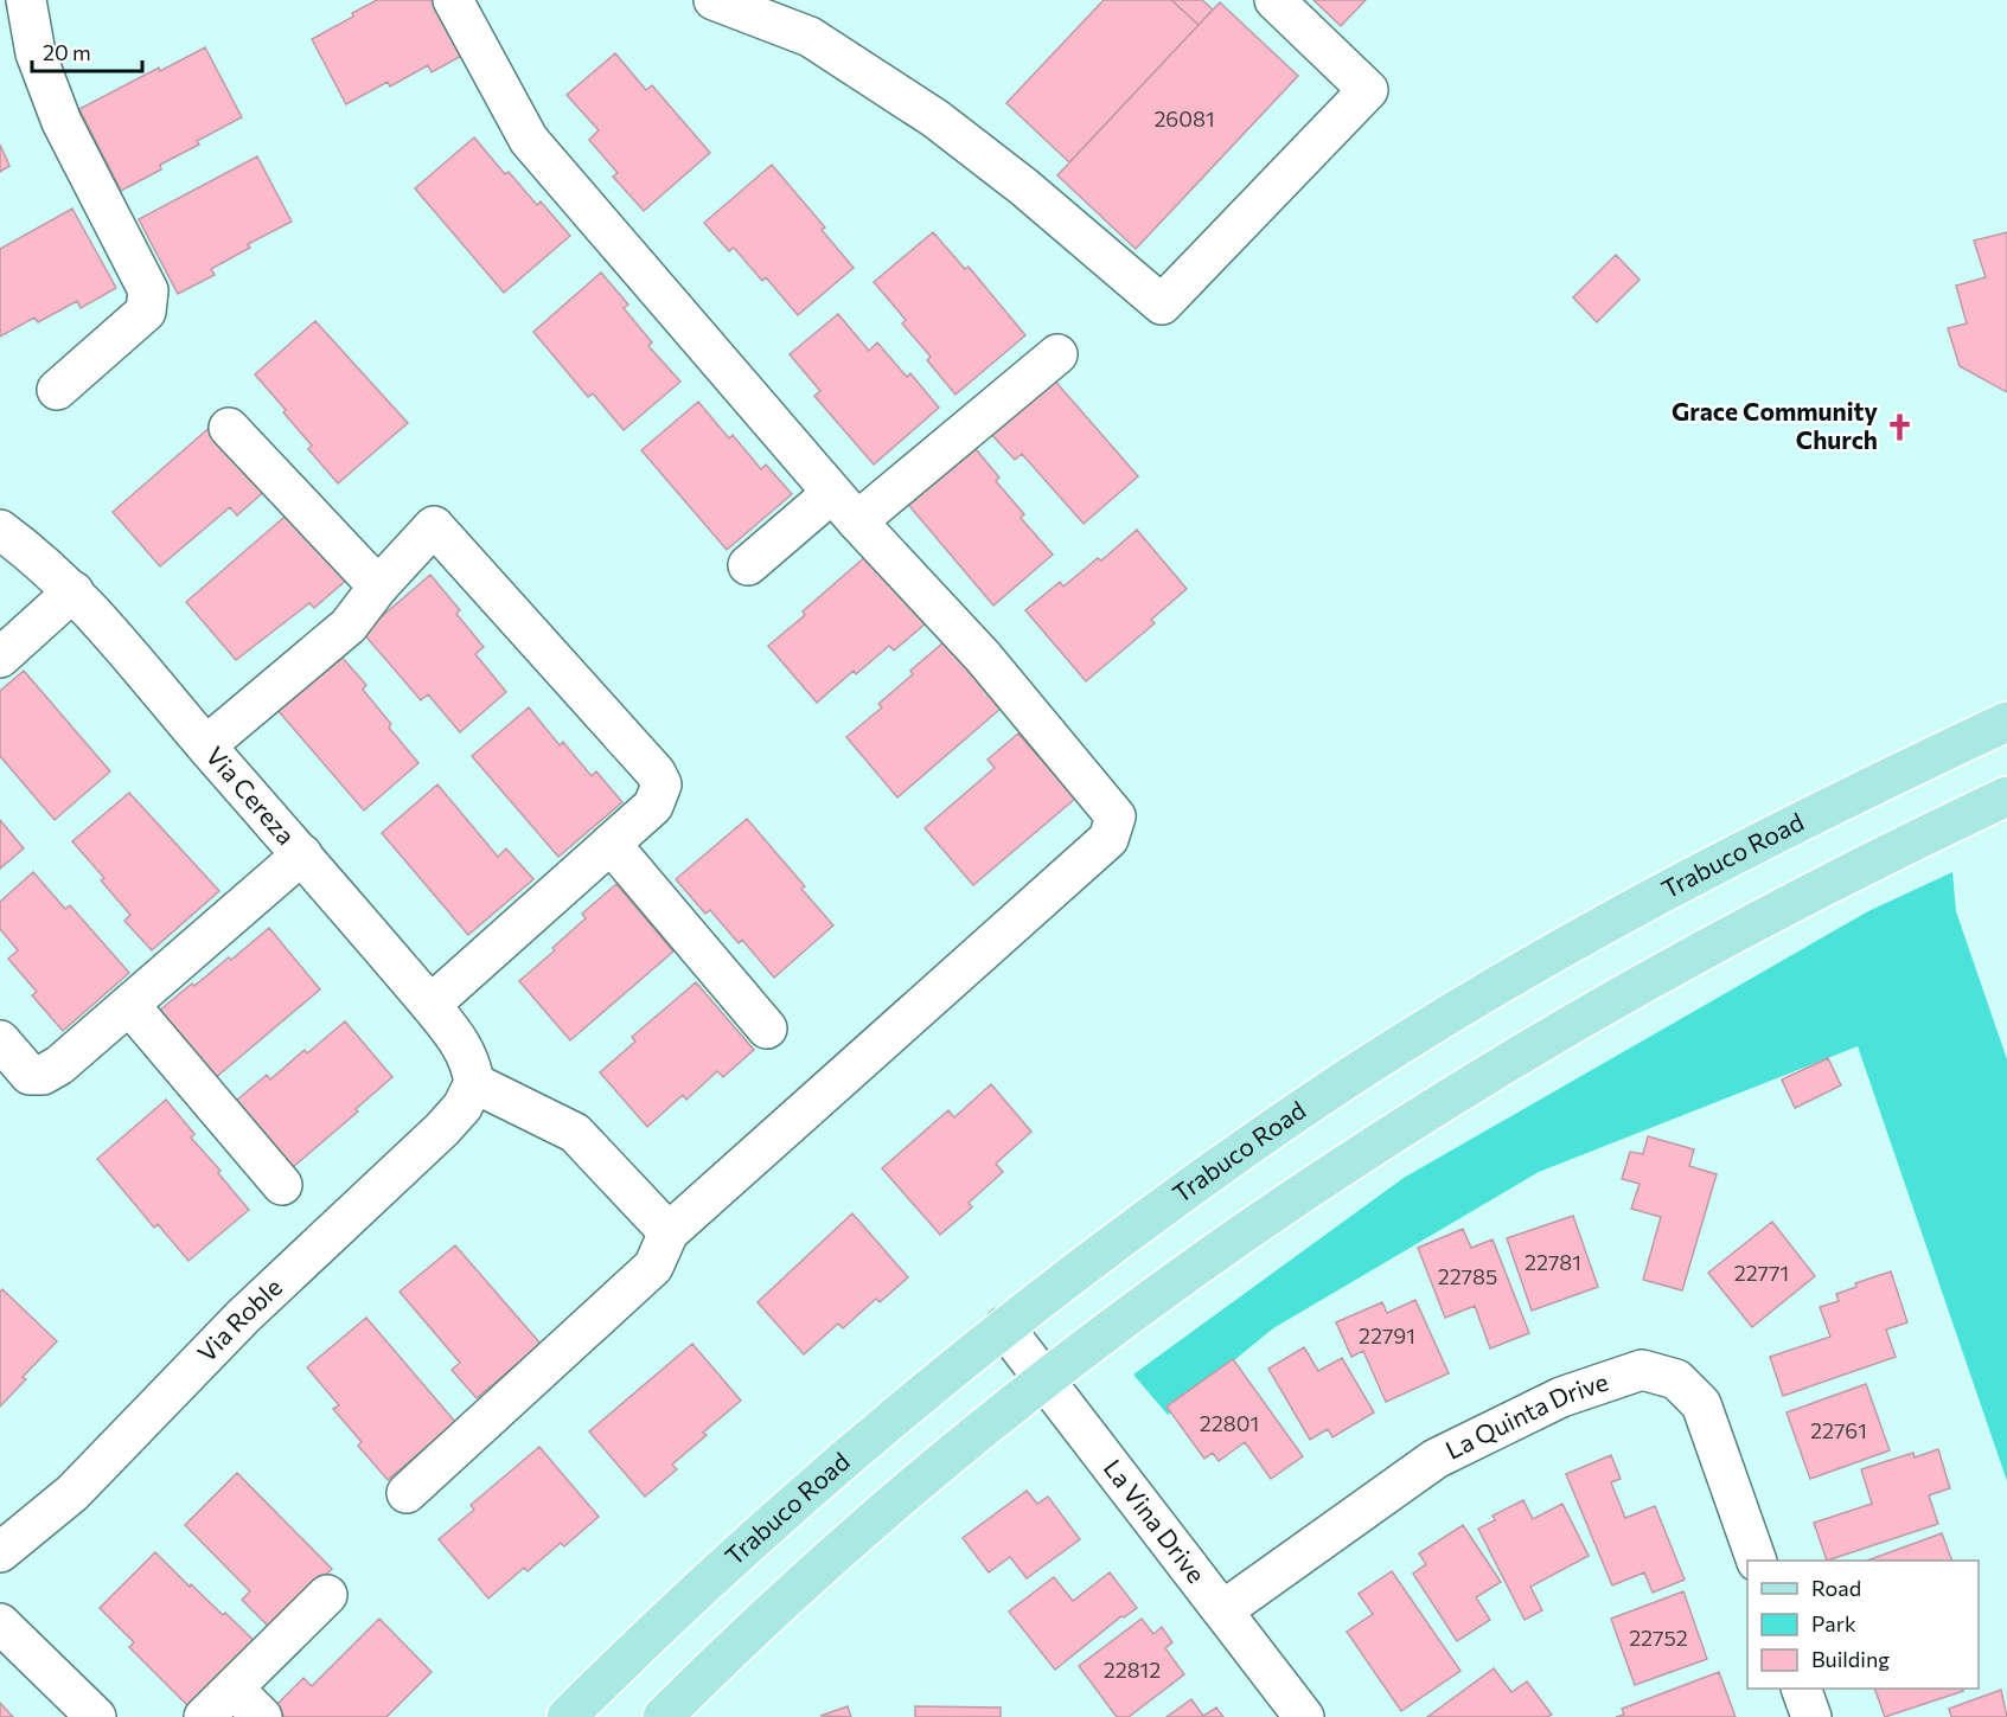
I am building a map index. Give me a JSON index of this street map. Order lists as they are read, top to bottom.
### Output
{
  "streets": {
    "main road": ["Trabuco Road"],
    "street": [
      "Via Cereza",
      "Via Roble",
      "La Quinta Drive",
      "La Vina Drive"
    ]
  },
  "crossings": [
    ["Via Cereza", "Via Roble"],
    ["Trabuco Road", "La Vina Drive"],
    ["La Quinta Drive", "La Vina Drive"]
  ],
  "places": {
    "church": ["Grace Community Church"]
  },
  "house_numbers": [
    "26081",
    "22781",
    "22771",
    "22785",
    "22791",
    "22801",
    "22761",
    "22752",
    "22812"
  ],
  "legend": ["Road", "Park", "Building"],
  "scale_bar": "20 m"
}
